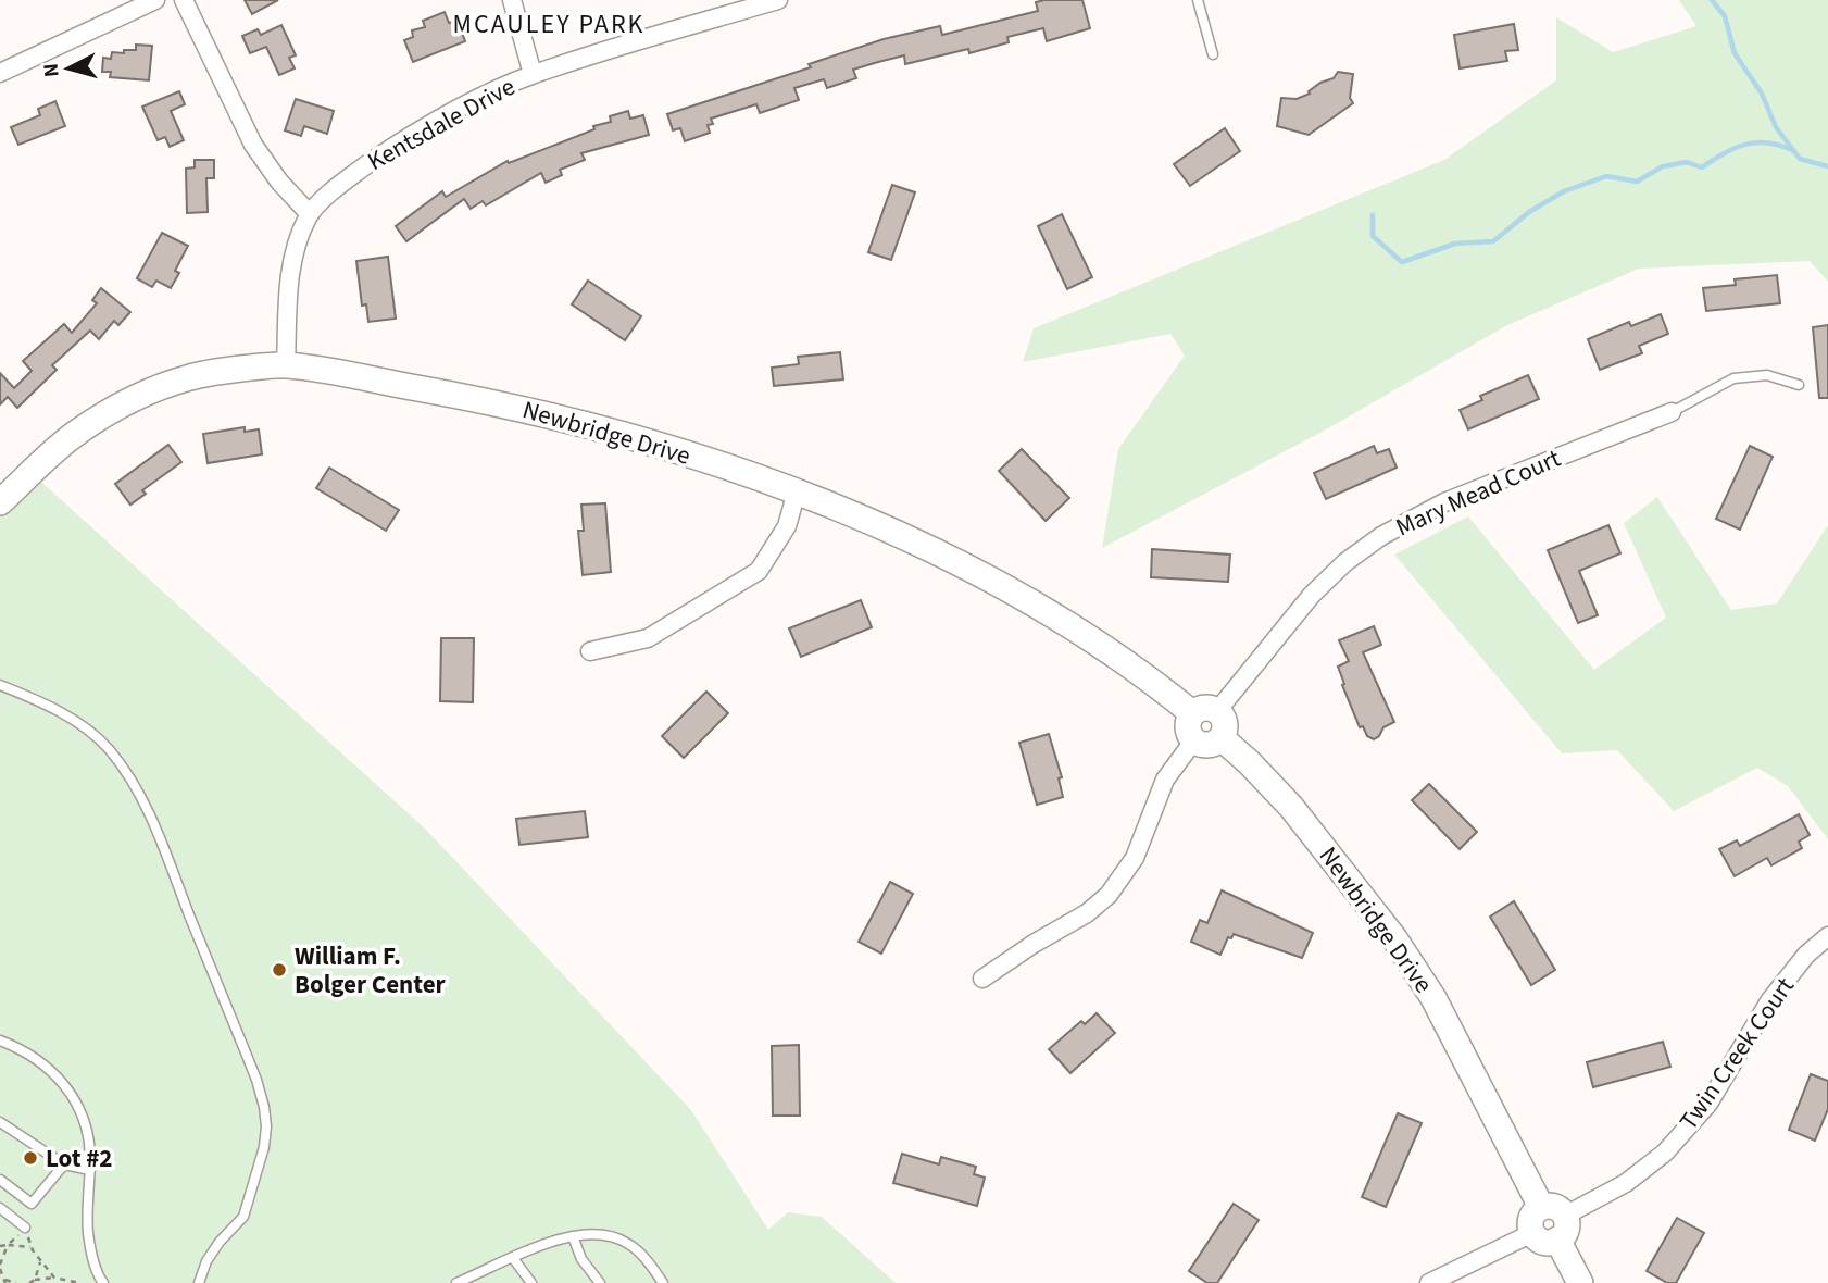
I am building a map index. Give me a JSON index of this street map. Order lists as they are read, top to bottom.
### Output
{
  "streets": {
    "street": [
      "Kentsdale Drive",
      "Newbridge Drive",
      "Mary Mead Court",
      "Twin Creek Court"
    ]
  },
  "crossings": [
    ["Kentsdale Drive", "Newbridge Drive"],
    ["Newbridge Drive", "Mary Mead Court"],
    ["Newbridge Drive", "Twin Creek Court"]
  ],
  "districts": ["MCAULEY PARK"],
  "places": ["William F. Bolger Center", "Lot #2"],
  "north": "left"
}
